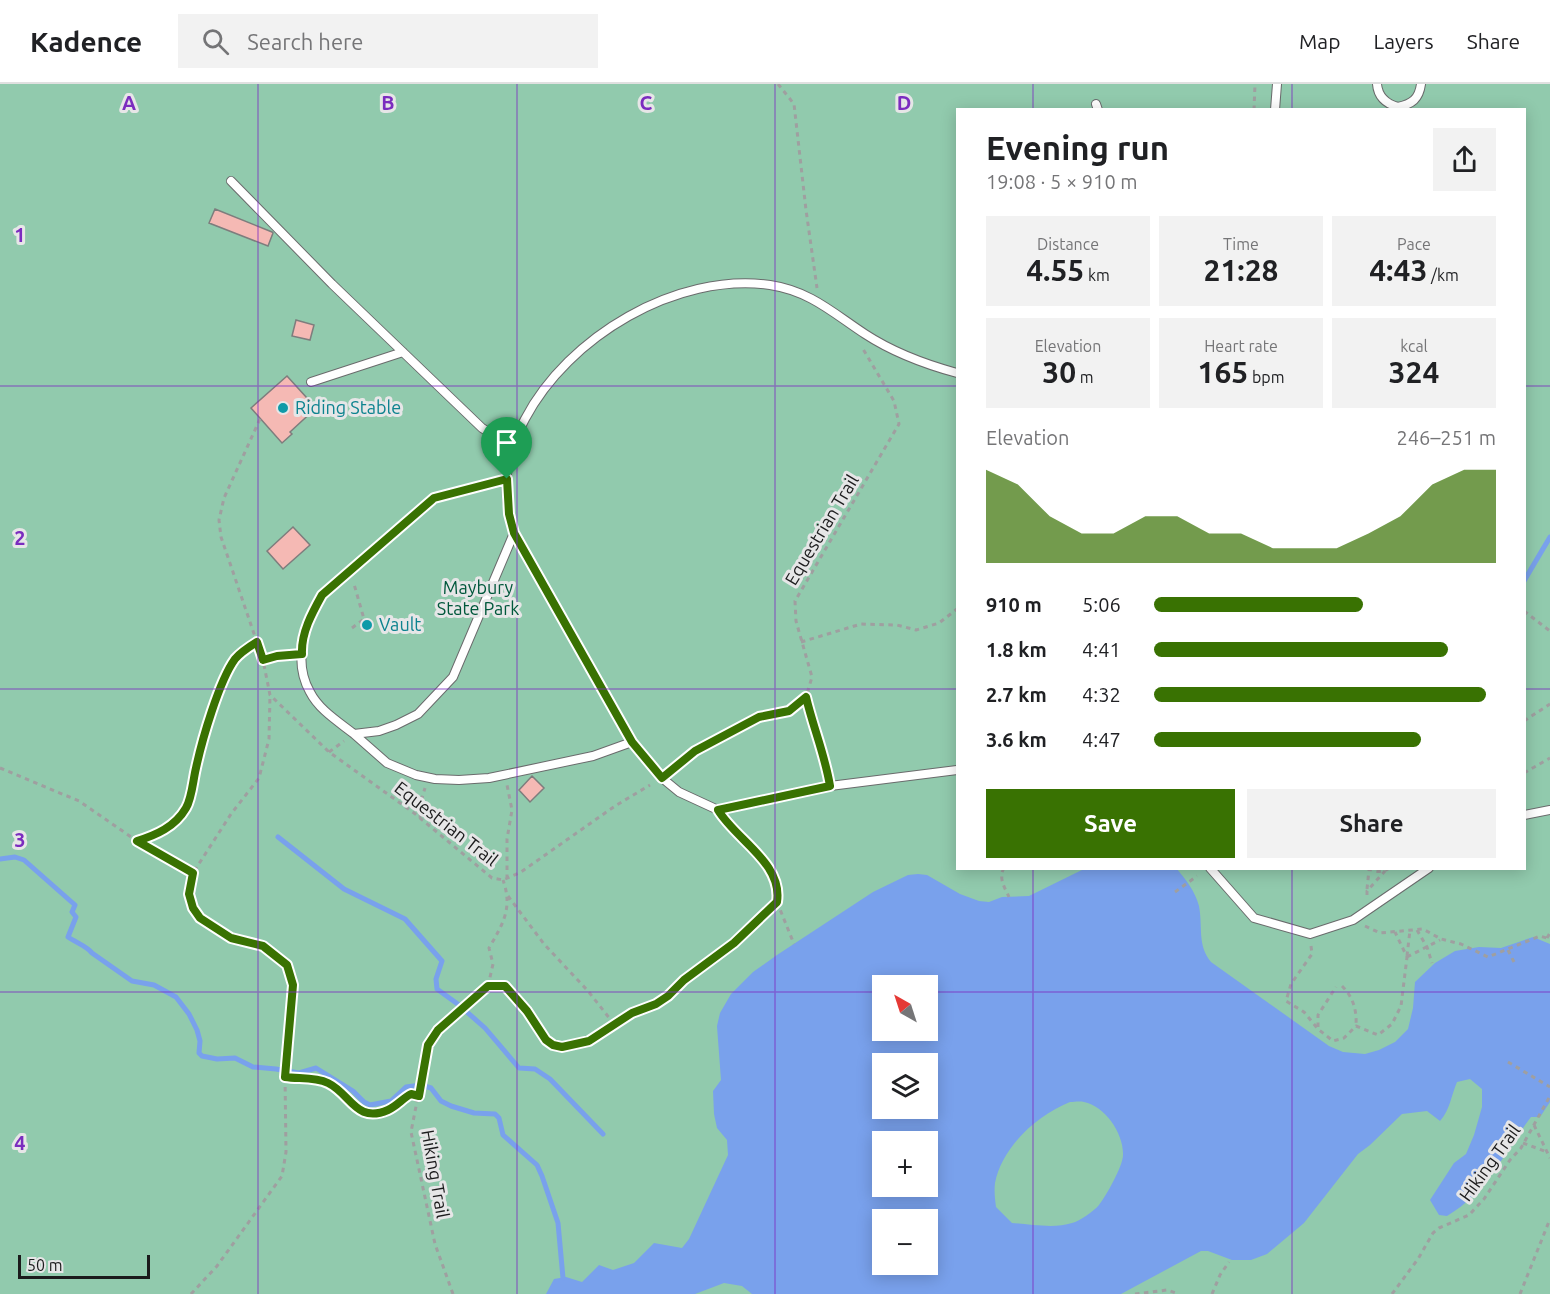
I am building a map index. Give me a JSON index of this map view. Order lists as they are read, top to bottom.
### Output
{
  "streets": {
    "path": ["Equestrian Trail", "Hiking Trail"]
  },
  "parks": ["Maybury State Park"],
  "places": ["Riding Stable", "Vault"],
  "scale_bar": "50 m",
  "north": "top left",
  "page": {
    "header": "Kadence",
    "search": "Search here",
    "nav": ["Map", "Layers", "Share"],
    "heading": ["Evening run", "19:08 · 5 × 910 m"],
    "stats": [
      ["Distance", "4.55 km"],
      ["Time", "21:28"],
      ["Pace", "4:43 /km"],
      ["Elevation", "30 m"],
      ["Heart rate", "165 bpm"],
      ["kcal", "324"]
    ],
    "chart": ["Elevation", "246–251 m"],
    "list": [
      {
        "name": "910 m",
        "note": "5:06"
      },
      {
        "name": "1.8 km",
        "note": "4:41"
      },
      {
        "name": "2.7 km",
        "note": "4:32"
      },
      {
        "name": "3.6 km",
        "note": "4:47"
      }
    ],
    "buttons": ["Save", "Share"],
    "map_buttons": ["+", "−"],
    "scale": "50 m"
  },
  "grid": {
    "columns": [
      "A",
      "B",
      "C",
      "D"
    ],
    "rows": [
      "1",
      "2",
      "3",
      "4"
    ]
  }
}
